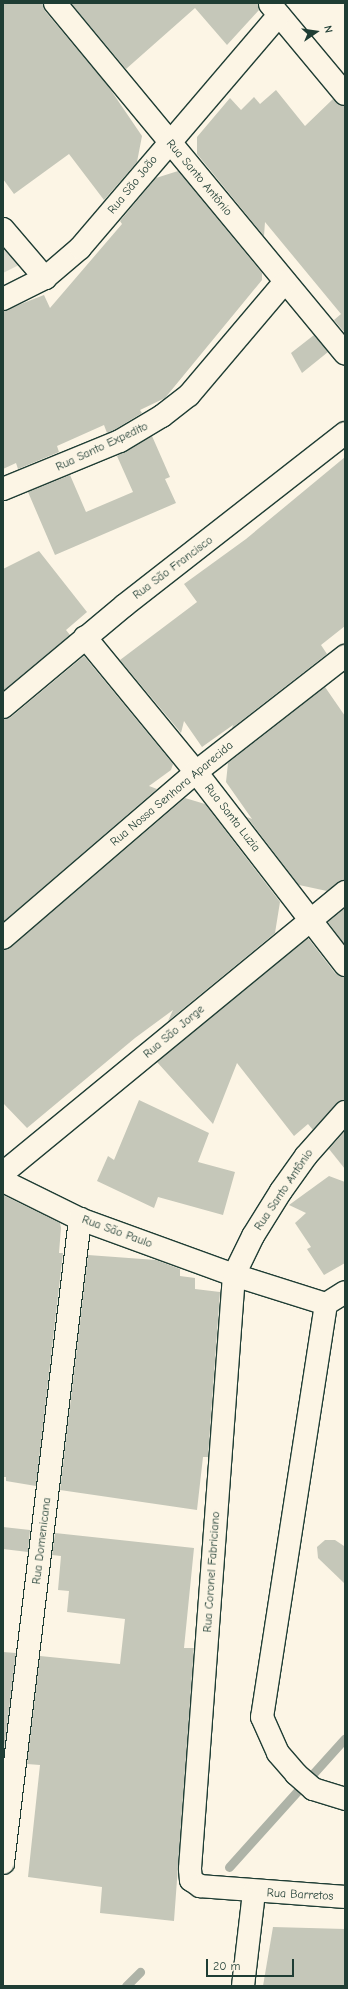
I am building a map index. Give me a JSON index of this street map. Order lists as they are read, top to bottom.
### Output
{
  "streets": {
    "street": [
      "Rua Santo Antônio",
      "Rua São João",
      "Rua Santo Expedito",
      "Rua São Francisco",
      "Rua Nossa Senhora Aparecida",
      "Rua Santa Luzia",
      "Rua São Jorge",
      "Rua São Paulo",
      "Rua Domenicana",
      "Rua Coronel Fabriciano",
      "Rua Barretos"
    ]
  },
  "crossings": [
    ["Rua Santo Antônio", "Rua São João"],
    ["Rua Santo Antônio", "Rua Santo Expedito"],
    ["Rua Santo Antônio", "Rua São Paulo"],
    ["Rua Santo Antônio", "Rua Coronel Fabriciano"],
    ["Rua São Francisco", "Rua Santa Luzia"],
    ["Rua Nossa Senhora Aparecida", "Rua Santa Luzia"],
    ["Rua Santa Luzia", "Rua São Jorge"],
    ["Rua São Paulo", "Rua Domenicana"],
    ["Rua São Paulo", "Rua Coronel Fabriciano"],
    ["Rua Coronel Fabriciano", "Rua Barretos"]
  ],
  "scale_bar": "20 m",
  "north": "right"
}
